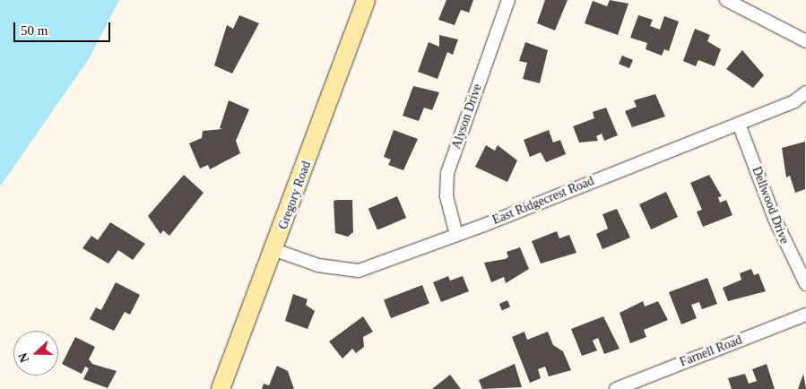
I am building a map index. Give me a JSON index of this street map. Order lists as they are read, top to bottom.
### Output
{
  "streets": {
    "street": [
      "Alyson Drive",
      "Gregory Road",
      "East Ridgecrest Road",
      "Dellwood Drive",
      "Farnell Road"
    ]
  },
  "crossings": [
    ["Alyson Drive", "East Ridgecrest Road"],
    ["Gregory Road", "East Ridgecrest Road"],
    ["East Ridgecrest Road", "Dellwood Drive"]
  ],
  "scale_bar": "50 m",
  "north": "left"
}
